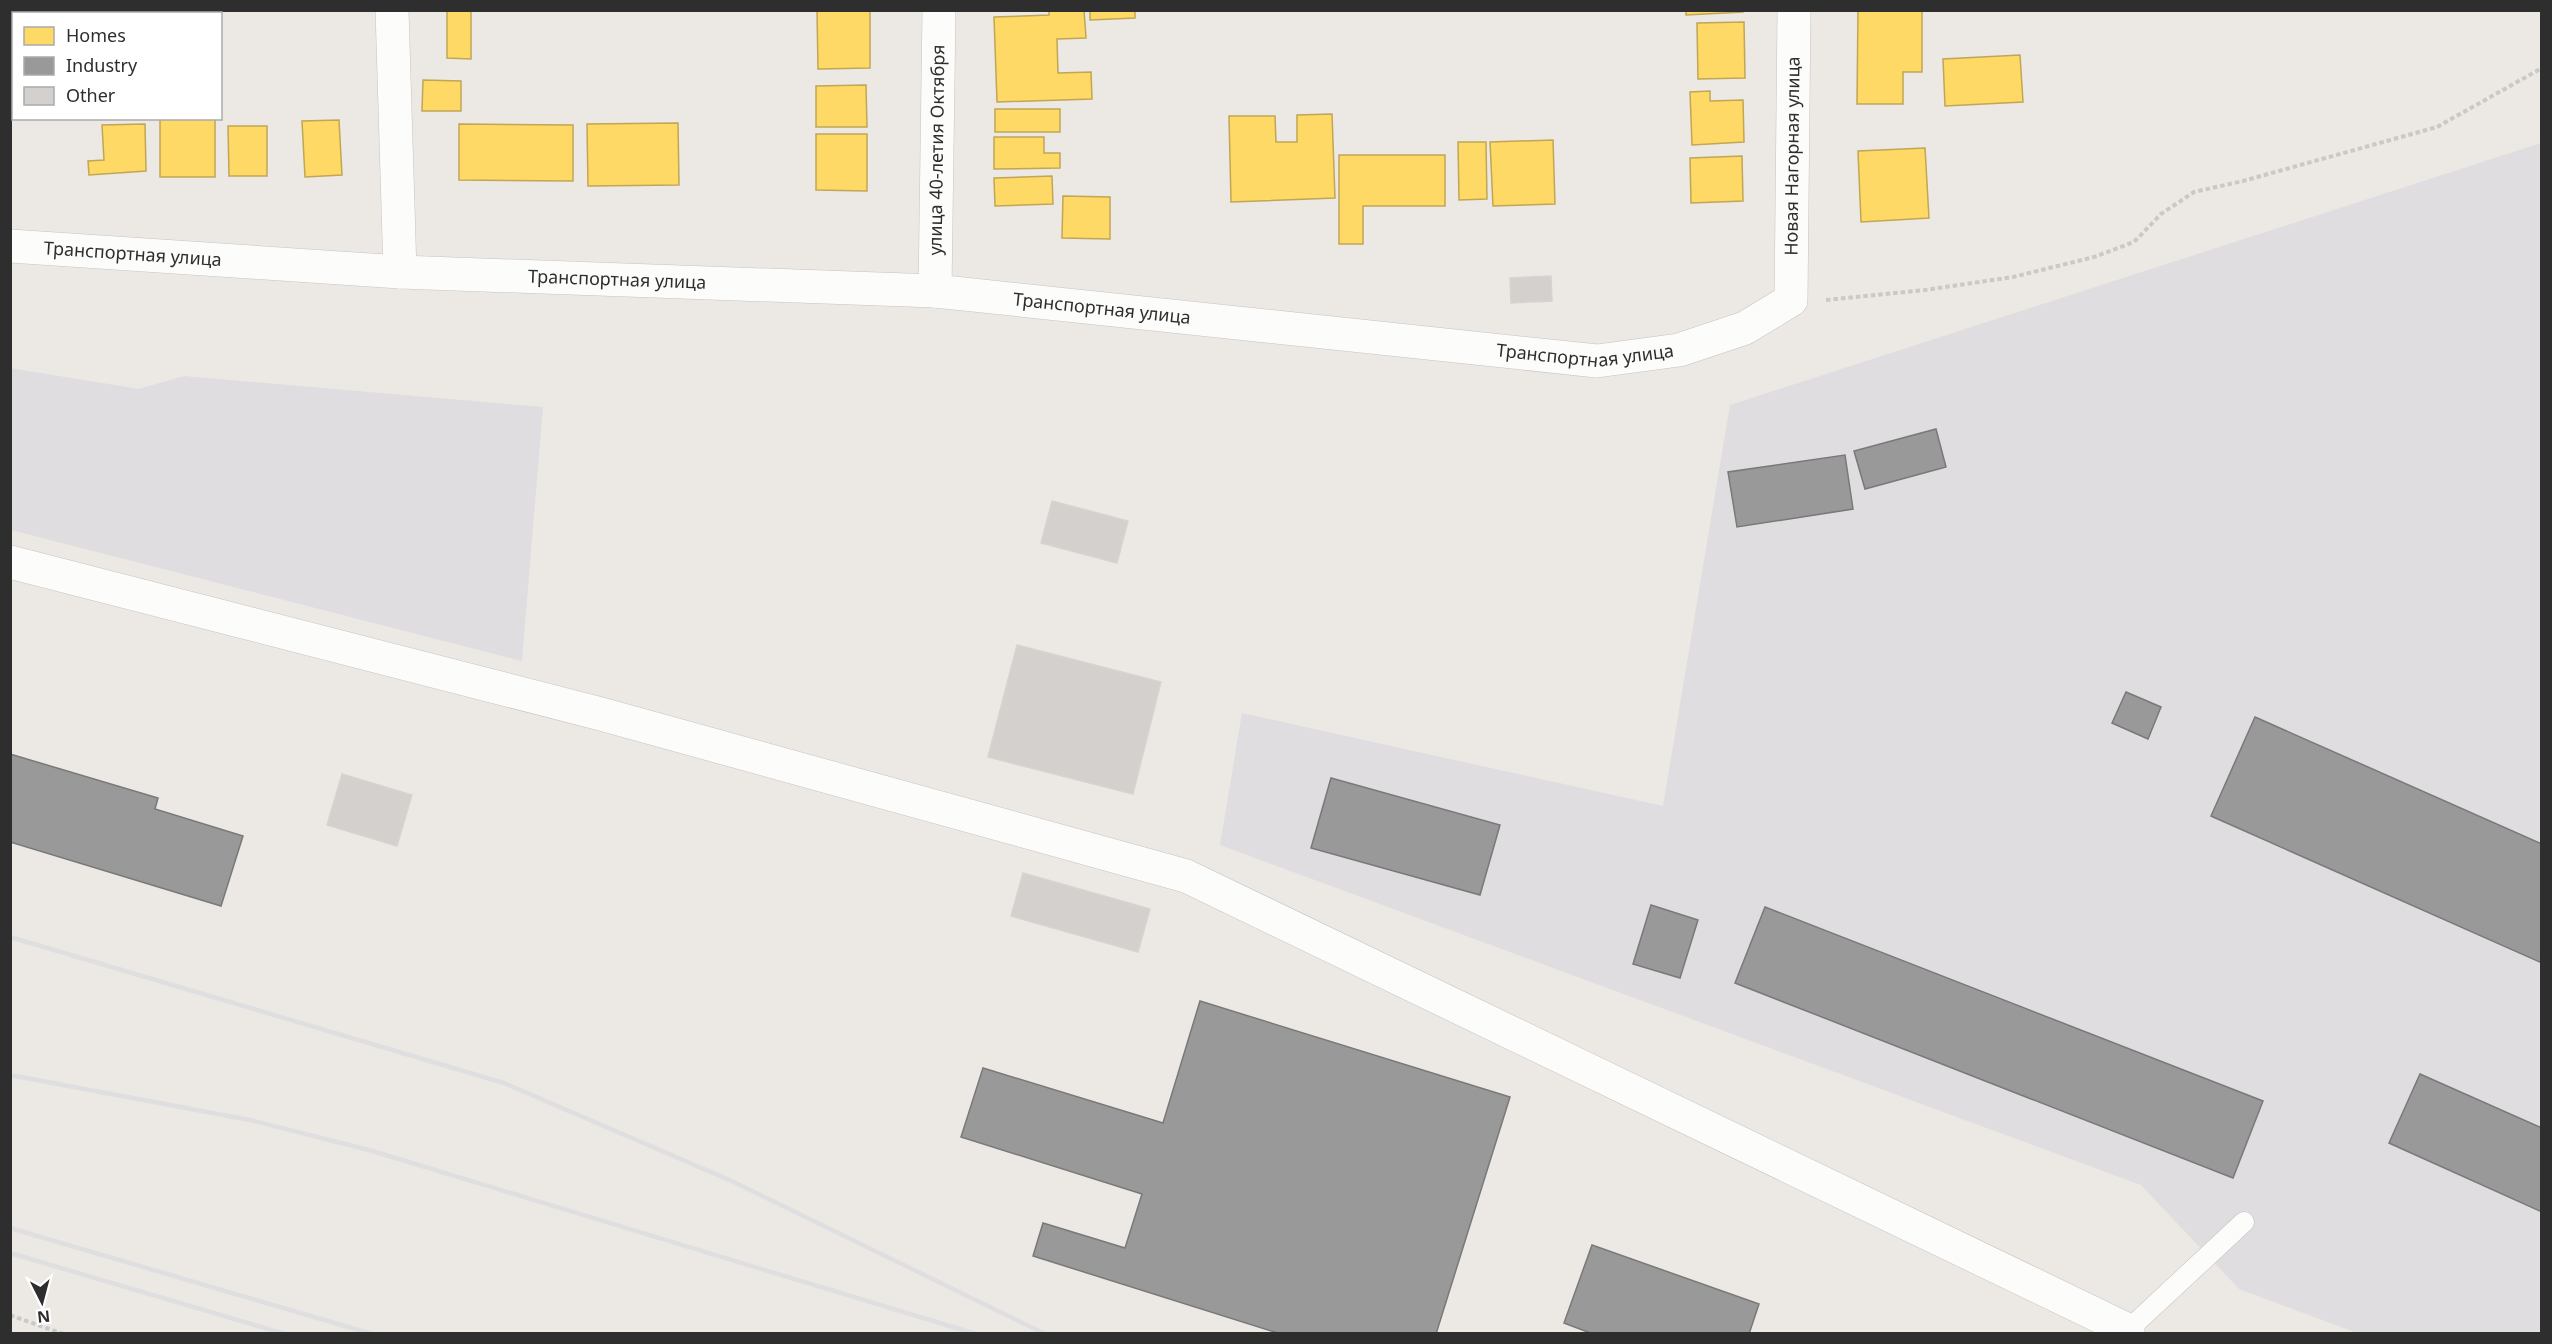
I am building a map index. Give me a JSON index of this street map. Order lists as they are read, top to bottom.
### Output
{
  "streets": {
    "street": ["улица 40-летия Октября", "Новая Нагорная улица", "Транспортная улица"]
  },
  "crossings": [
    ["улица 40-летия Октября", "Транспортная улица"],
    ["Новая Нагорная улица", "Транспортная улица"]
  ],
  "legend": ["Homes", "Industry", "Other"],
  "north": "bottom"
}
